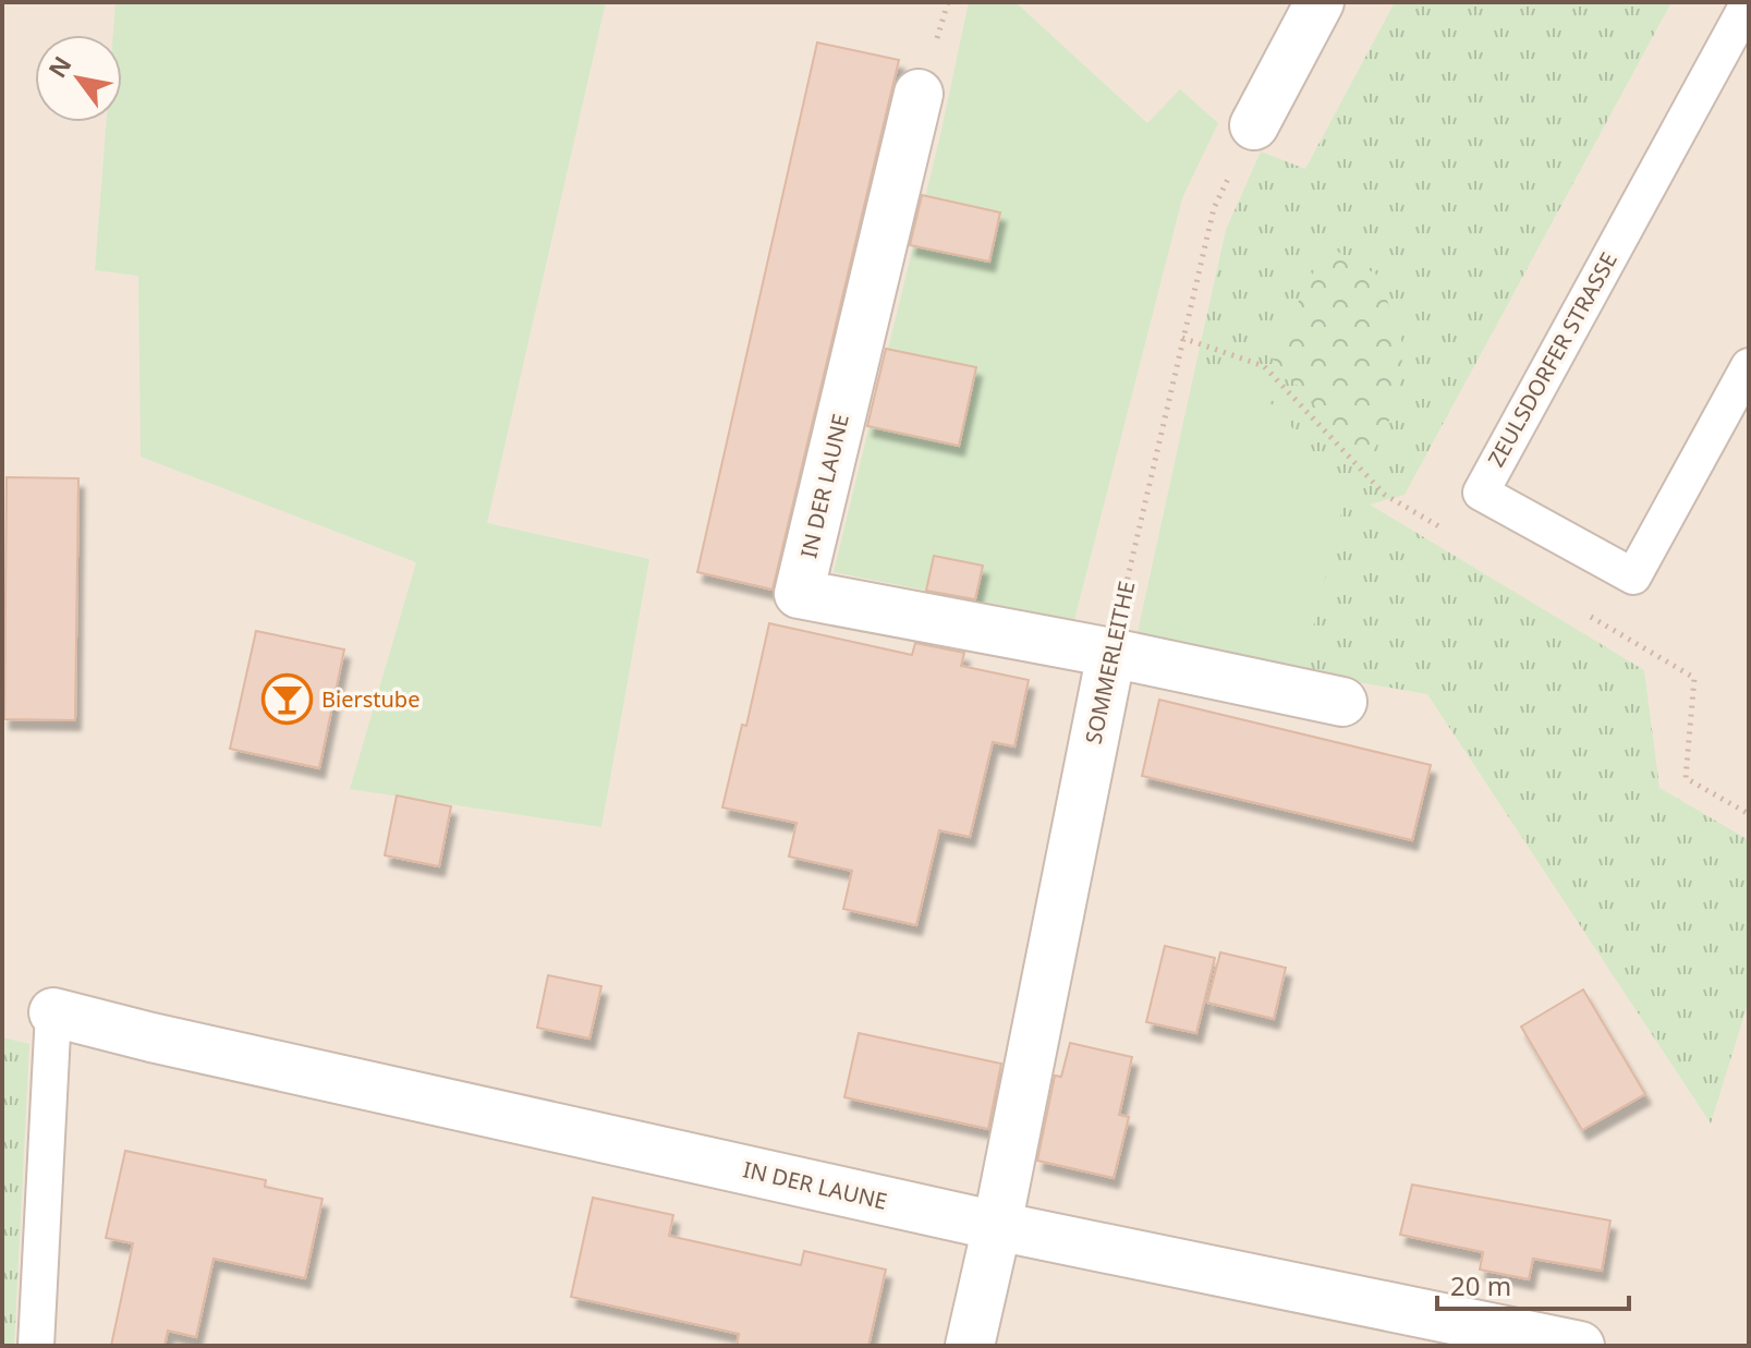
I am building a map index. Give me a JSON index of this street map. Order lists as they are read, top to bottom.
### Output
{
  "streets": {
    "street": ["IN DER LAUNE", "SOMMERLEITHE"],
    "lane": ["ZEULSDORFER STRASSE"]
  },
  "crossings": [
    ["IN DER LAUNE", "SOMMERLEITHE"]
  ],
  "places": {
    "bar": ["Bierstube"]
  },
  "scale_bar": "20 m",
  "north": "top left"
}
